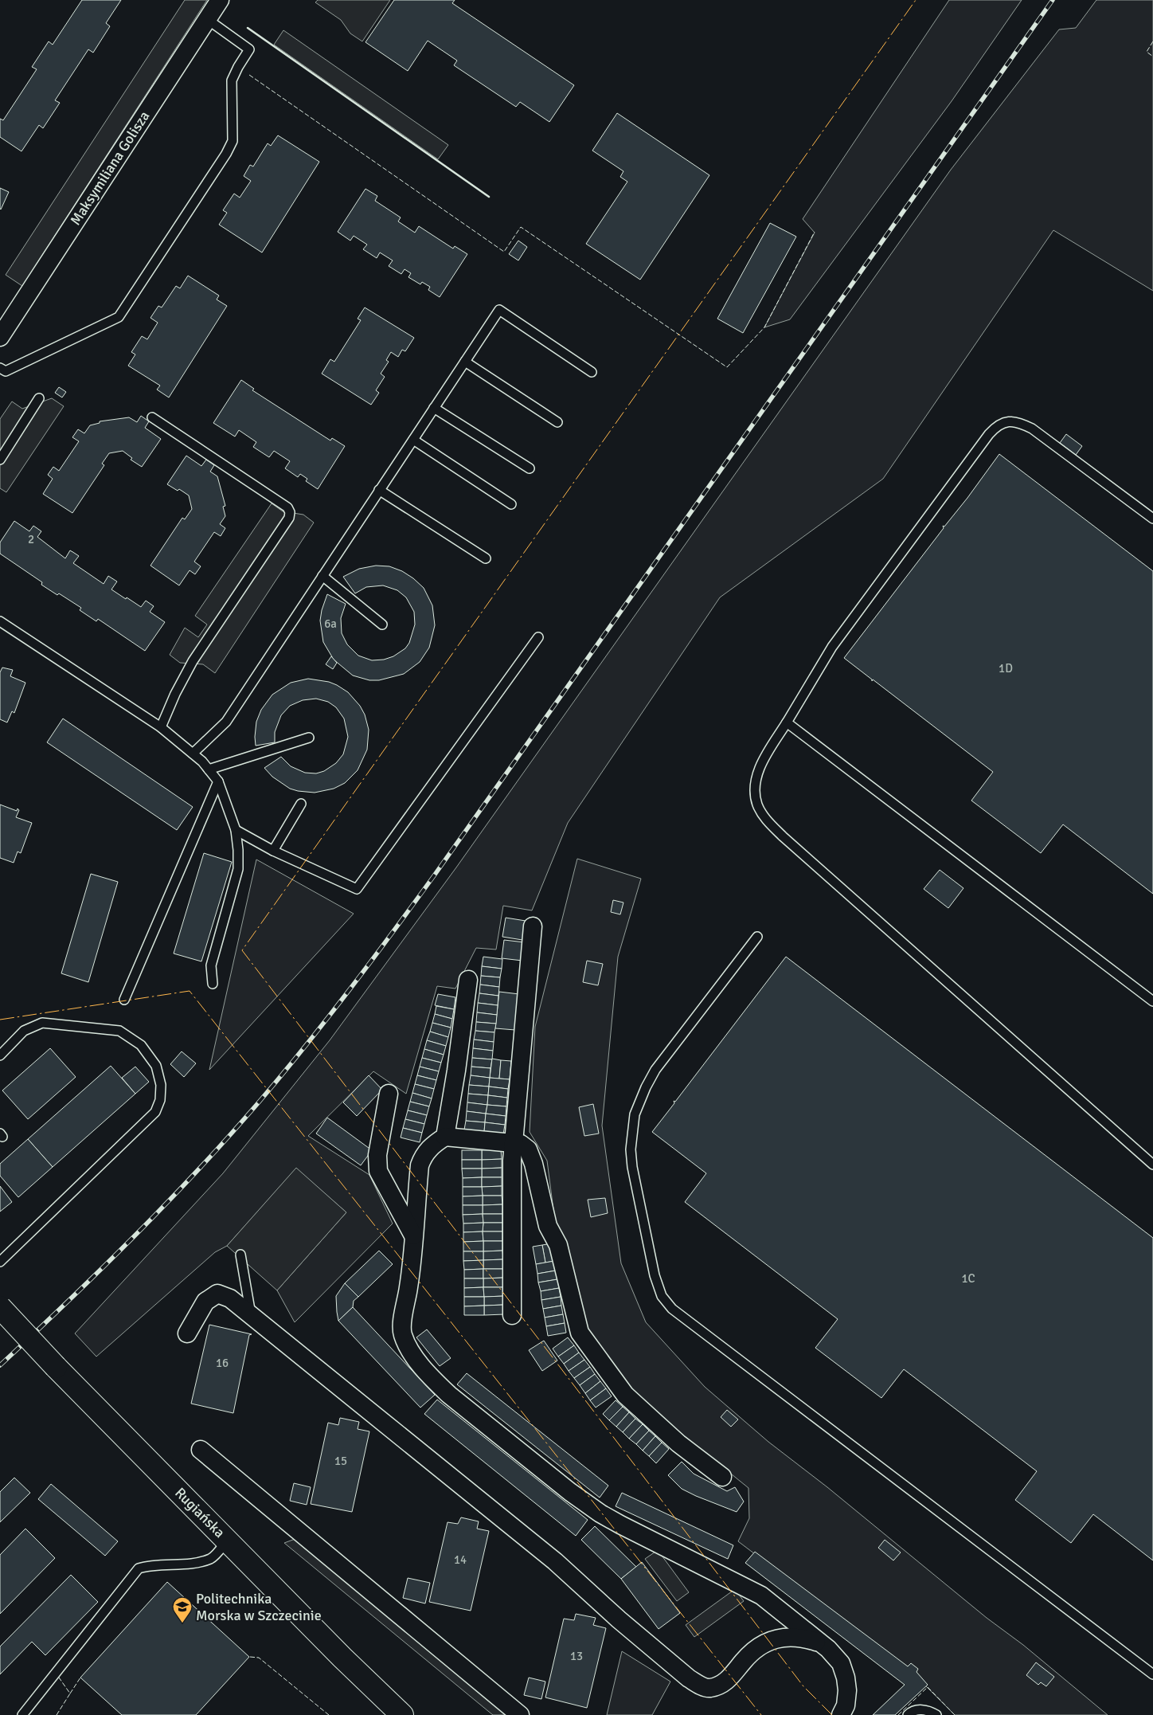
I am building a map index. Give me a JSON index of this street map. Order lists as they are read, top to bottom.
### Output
{
  "streets": {
    "street": ["Maksymiliana Golisza", "Rugiańska"]
  },
  "places": {
    "school or university": ["Politechnika Morska w Szczecinie"]
  },
  "house_numbers": [
    "2",
    "6a",
    "1D",
    "1C",
    "16",
    "15",
    "14",
    "13"
  ]
}
